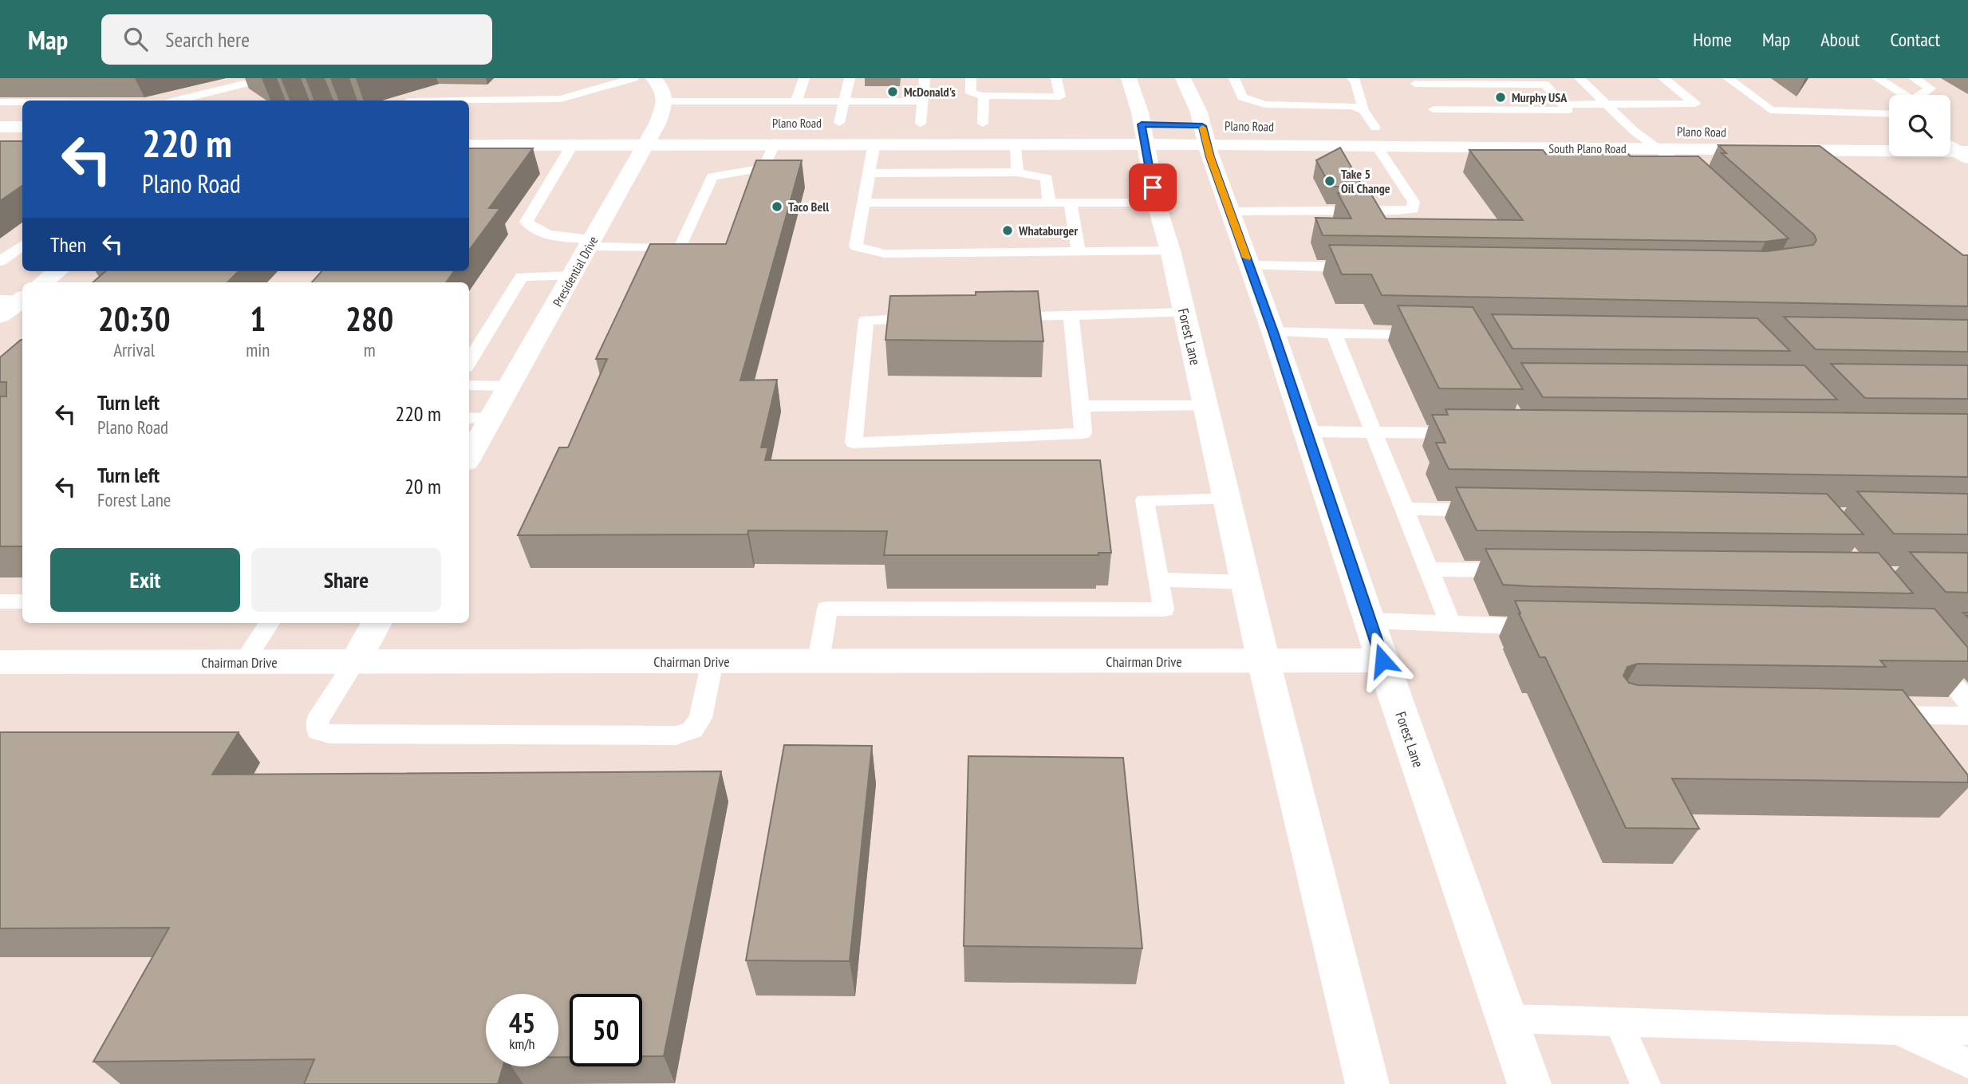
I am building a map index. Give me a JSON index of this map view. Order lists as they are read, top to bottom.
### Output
{
  "streets": {
    "main road": [
      "Plano Road",
      "South Plano Road",
      "Presidential Drive",
      "Forest Lane",
      "Chairman Drive"
    ]
  },
  "crossings": [
    ["Plano Road", "South Plano Road"],
    ["Plano Road", "Presidential Drive"],
    ["Plano Road", "Forest Lane"],
    ["South Plano Road", "Forest Lane"],
    ["Forest Lane", "Chairman Drive"]
  ],
  "places": [
    "McDonald's",
    "Murphy USA",
    "Take 5 Oil Change",
    "Taco Bell",
    "Whataburger"
  ],
  "page": {
    "header": "Map",
    "search": "Search here",
    "nav": [
      "Home",
      "Map",
      "About",
      "Contact"
    ],
    "turn": ["220 m", "Plano Road"],
    "then": "Then",
    "eta": [
      "20:30",
      "Arrival",
      "1",
      "min",
      "280",
      "m"
    ],
    "list": [
      {
        "name": "Turn left",
        "note": "Plano Road",
        "value": "220 m"
      },
      {
        "name": "Turn left",
        "note": "Forest Lane",
        "value": "20 m"
      }
    ],
    "buttons": ["Exit", "Share"],
    "speed": "45 km/h",
    "limit": "50"
  }
}
